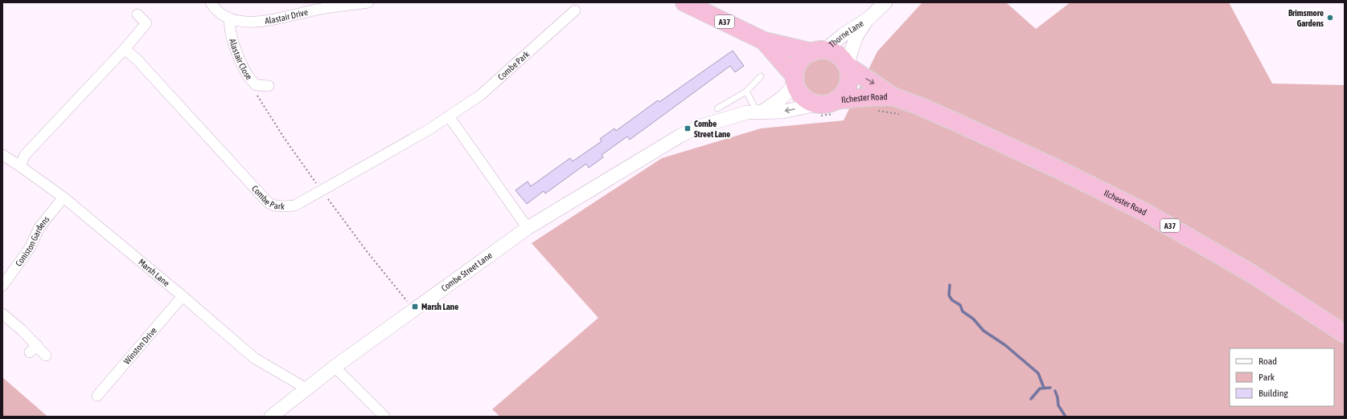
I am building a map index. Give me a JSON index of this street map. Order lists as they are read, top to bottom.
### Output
{
  "streets": {
    "highway": ["A37", "Ilchester Road"],
    "street": [
      "Alastair Drive",
      "Thorne Lane",
      "Alastair Close",
      "Combe Park",
      "Coniston Gardens",
      "Combe Street Lane",
      "Marsh Lane",
      "Winston Drive"
    ]
  },
  "crossings": [
    ["Alastair Drive", "Alastair Close"],
    ["A37", "Thorne Lane"],
    ["A37", "Ilchester Road"],
    ["A37", "Combe Street Lane"],
    ["Thorne Lane", "Ilchester Road"],
    ["Thorne Lane", "Combe Street Lane"],
    ["Ilchester Road", "Combe Street Lane"],
    ["Coniston Gardens", "Marsh Lane"],
    ["Combe Street Lane", "Marsh Lane"],
    ["Marsh Lane", "Winston Drive"]
  ],
  "places": {
    "other": ["Brimsmore Gardens"],
    "transit": ["Combe Street Lane", "Marsh Lane"]
  },
  "legend": ["Road", "Park", "Building"]
}
